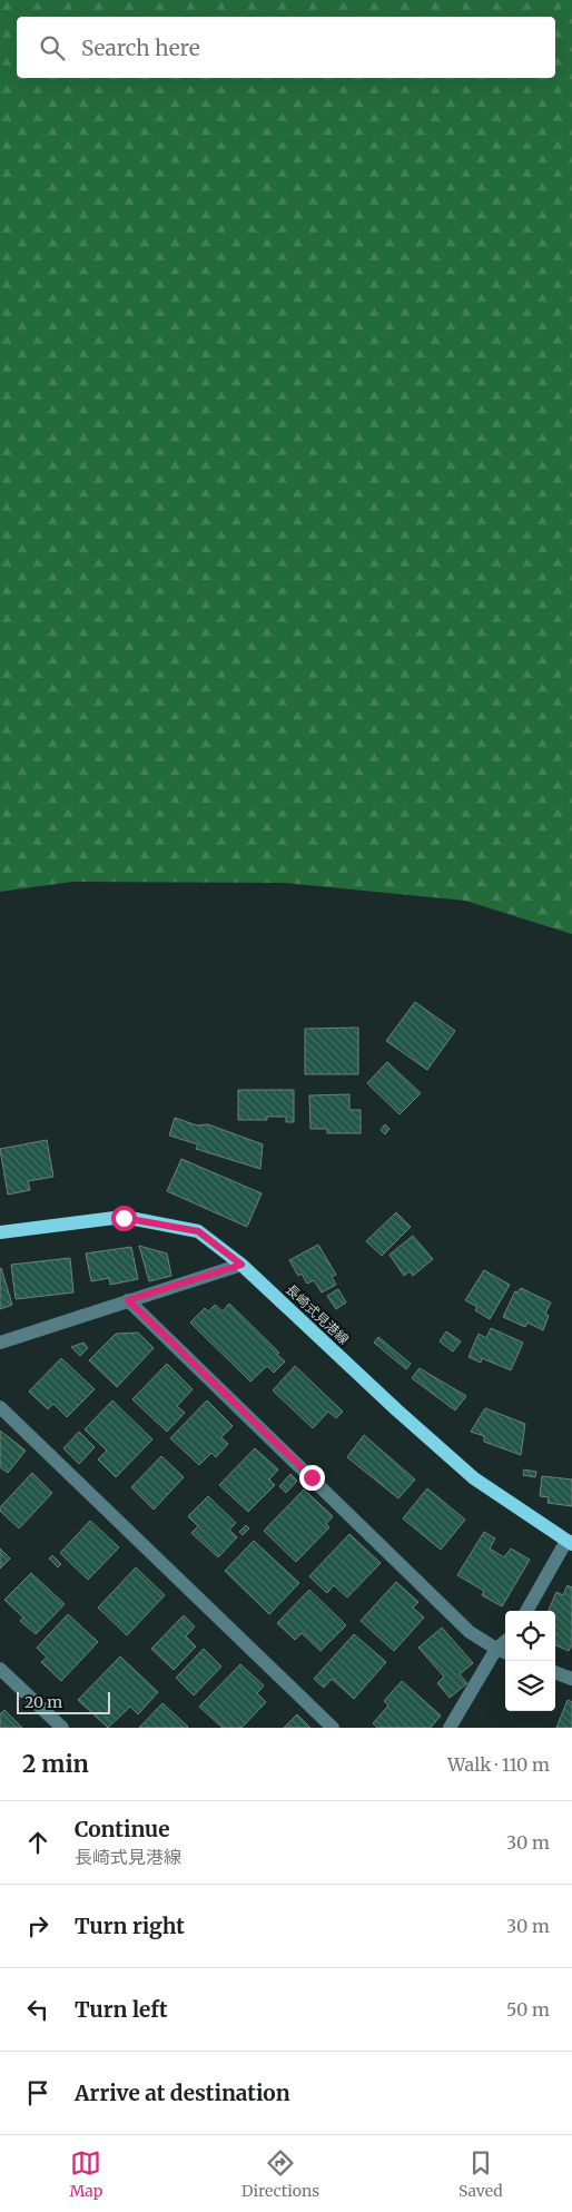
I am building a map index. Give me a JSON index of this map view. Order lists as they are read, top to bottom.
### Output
{
  "streets": {
    "main road": ["長崎式見港線"]
  },
  "scale_bar": "20 m",
  "page": {
    "search": "Search here",
    "scale": "20 m",
    "heading": ["2 min", "Walk · 110 m"],
    "list": [
      ["Continue", "長崎式見港線", "30 m"],
      ["Turn right", "30 m"],
      ["Turn left", "50 m"],
      "Arrive at destination"
    ],
    "nav": ["Map", "Directions", "Saved"]
  }
}
